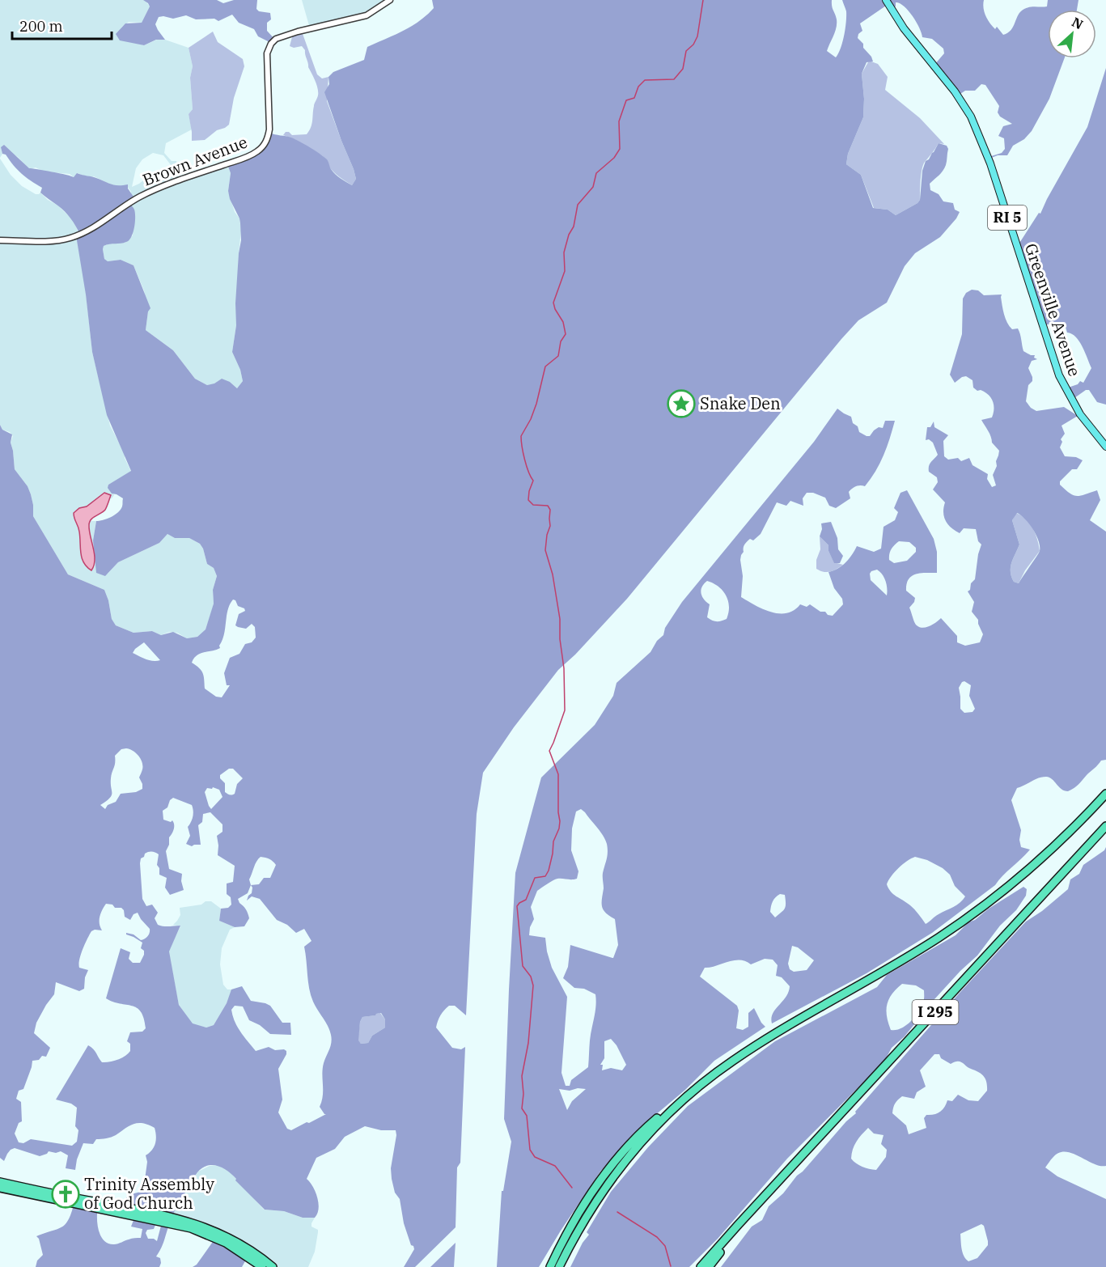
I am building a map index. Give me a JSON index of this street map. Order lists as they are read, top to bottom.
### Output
{
  "streets": {
    "highway": ["I 295"],
    "main road": ["RI 5", "Greenville Avenue"],
    "street": ["Brown Avenue"]
  },
  "places": {
    "place": ["Snake Den"],
    "church": ["Trinity Assembly of God Church"]
  },
  "scale_bar": "200 m",
  "north": "top right"
}
